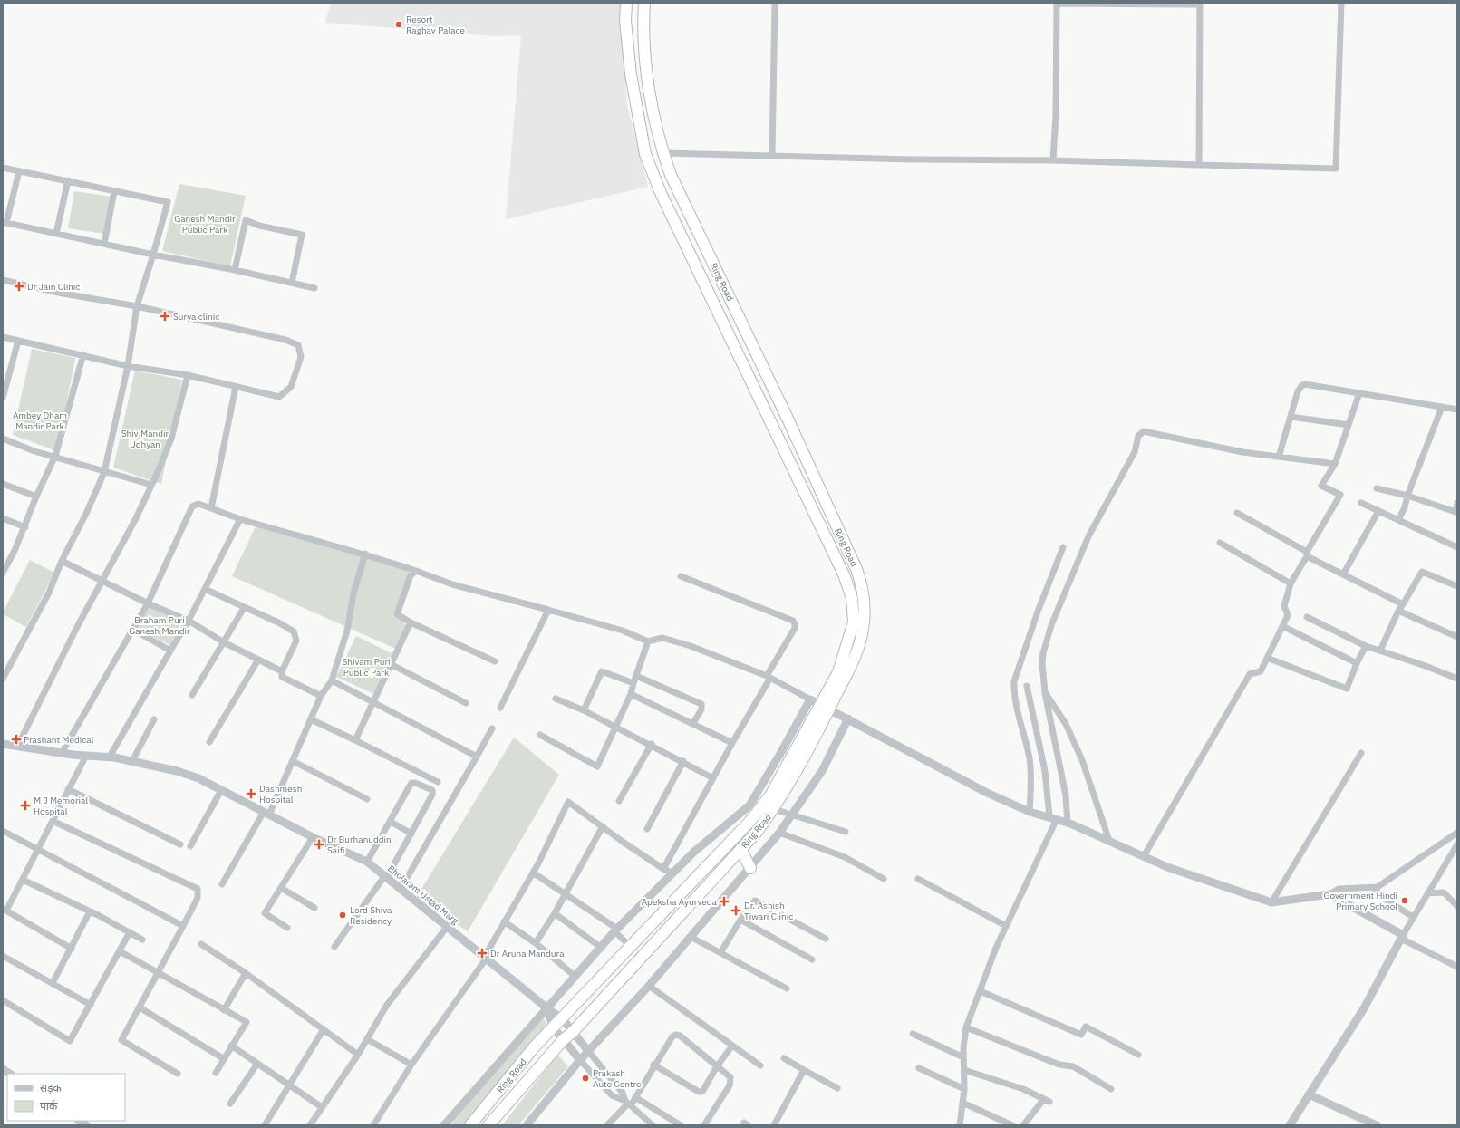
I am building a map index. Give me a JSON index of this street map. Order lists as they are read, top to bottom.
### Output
{
  "streets": {
    "highway": ["Ring Road"],
    "street": ["Bholaram Ustad Marg"]
  },
  "crossings": [
    ["Ring Road", "Bholaram Ustad Marg"]
  ],
  "parks": [
    "Ganesh Mandir Public Park",
    "Ambey Dham Mandir Park",
    "Shiv Mandir Udhyan",
    "Braham Puri Ganesh Mandir",
    "Shivam Puri Public Park"
  ],
  "places": {
    "other": [
      "Resort Raghav Palace",
      "Government Hindi Primary School",
      "Lord Shiva Residency",
      "Prakash Auto Centre"
    ],
    "health": [
      "Dr Jain Clinic",
      "Surya clinic",
      "Prashant Medical",
      "Dashmesh Hospital",
      "M J Memorial Hospital",
      "Dr Burhanuddin Saifi",
      "Apeksha Ayurveda",
      "Dr. Ashish Tiwari Clinic",
      "Dr Aruna Mandura"
    ]
  },
  "legend": ["सड़क", "पार्क"]
}
